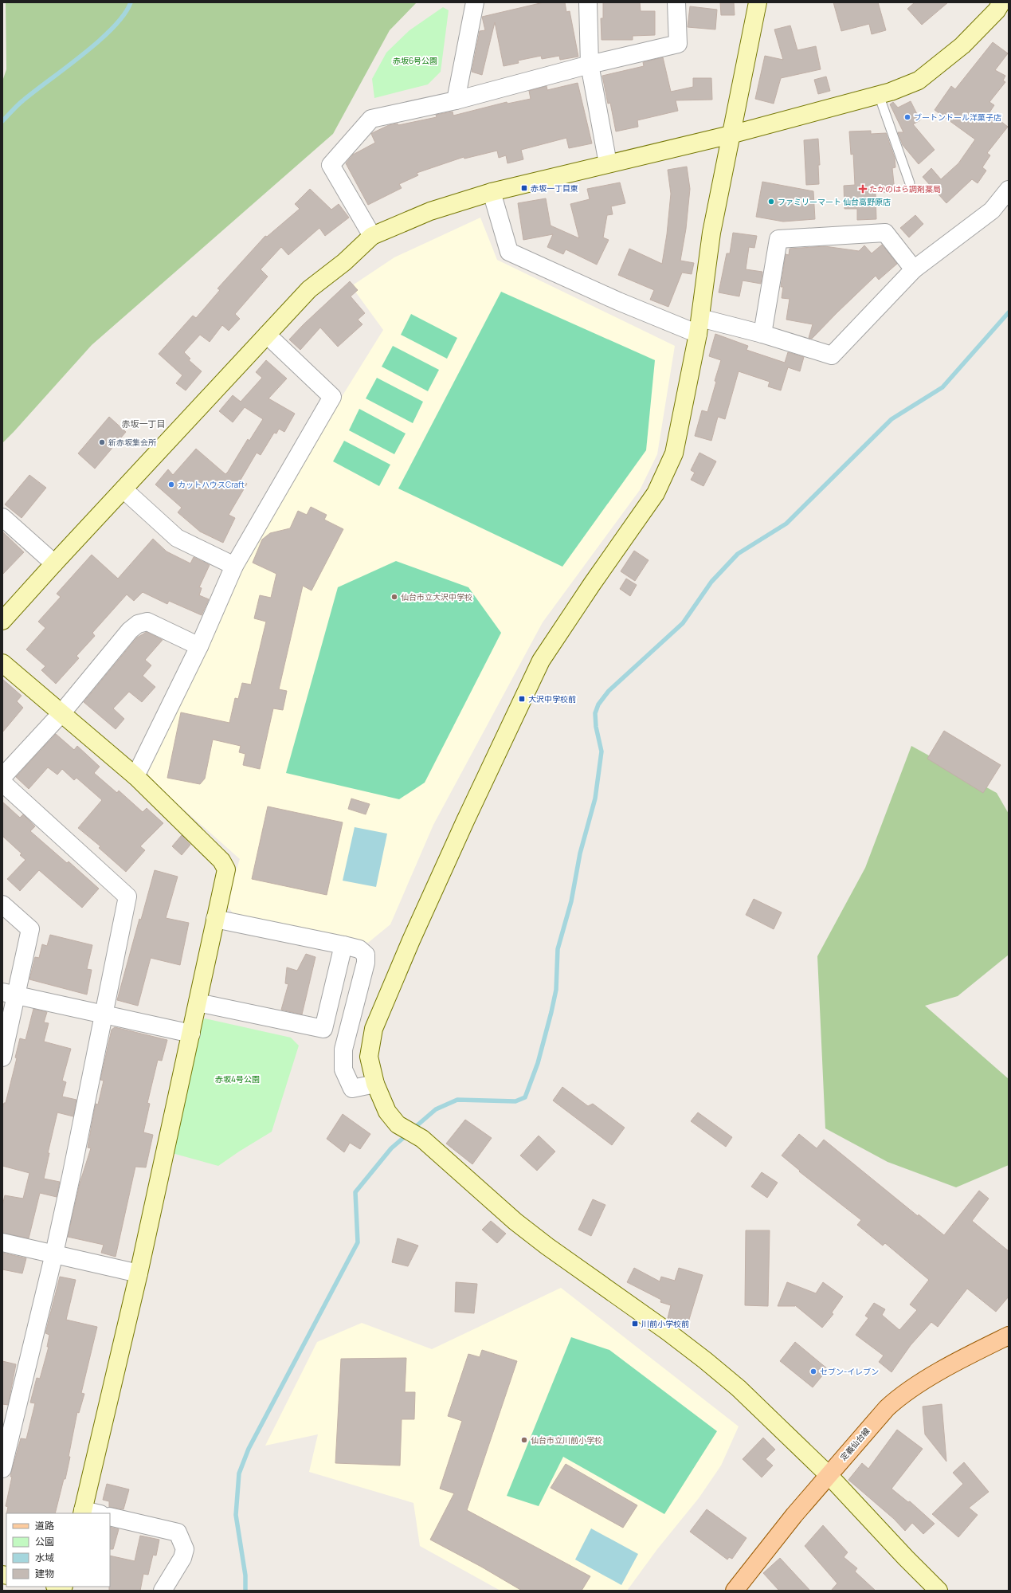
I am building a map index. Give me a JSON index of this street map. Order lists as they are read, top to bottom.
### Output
{
  "streets": {
    "main road": ["定義仙台線"]
  },
  "districts": ["赤坂一丁目"],
  "parks": ["赤坂6号公園", "赤坂4号公園"],
  "places": {
    "other": [
      "ブートンドール洋菓子店",
      "ファミリーマート 仙台高野原店",
      "新赤坂集会所",
      "カットハウスCraft",
      "仙台市立大沢中学校",
      "セブン-イレブン",
      "仙台市立川前小学校"
    ],
    "transit": ["赤坂一丁目東", "大沢中学校前", "川前小学校前"],
    "health": ["たかのはら調剤薬局"]
  },
  "legend": [
    "道路",
    "公園",
    "水域",
    "建物"
  ]
}
